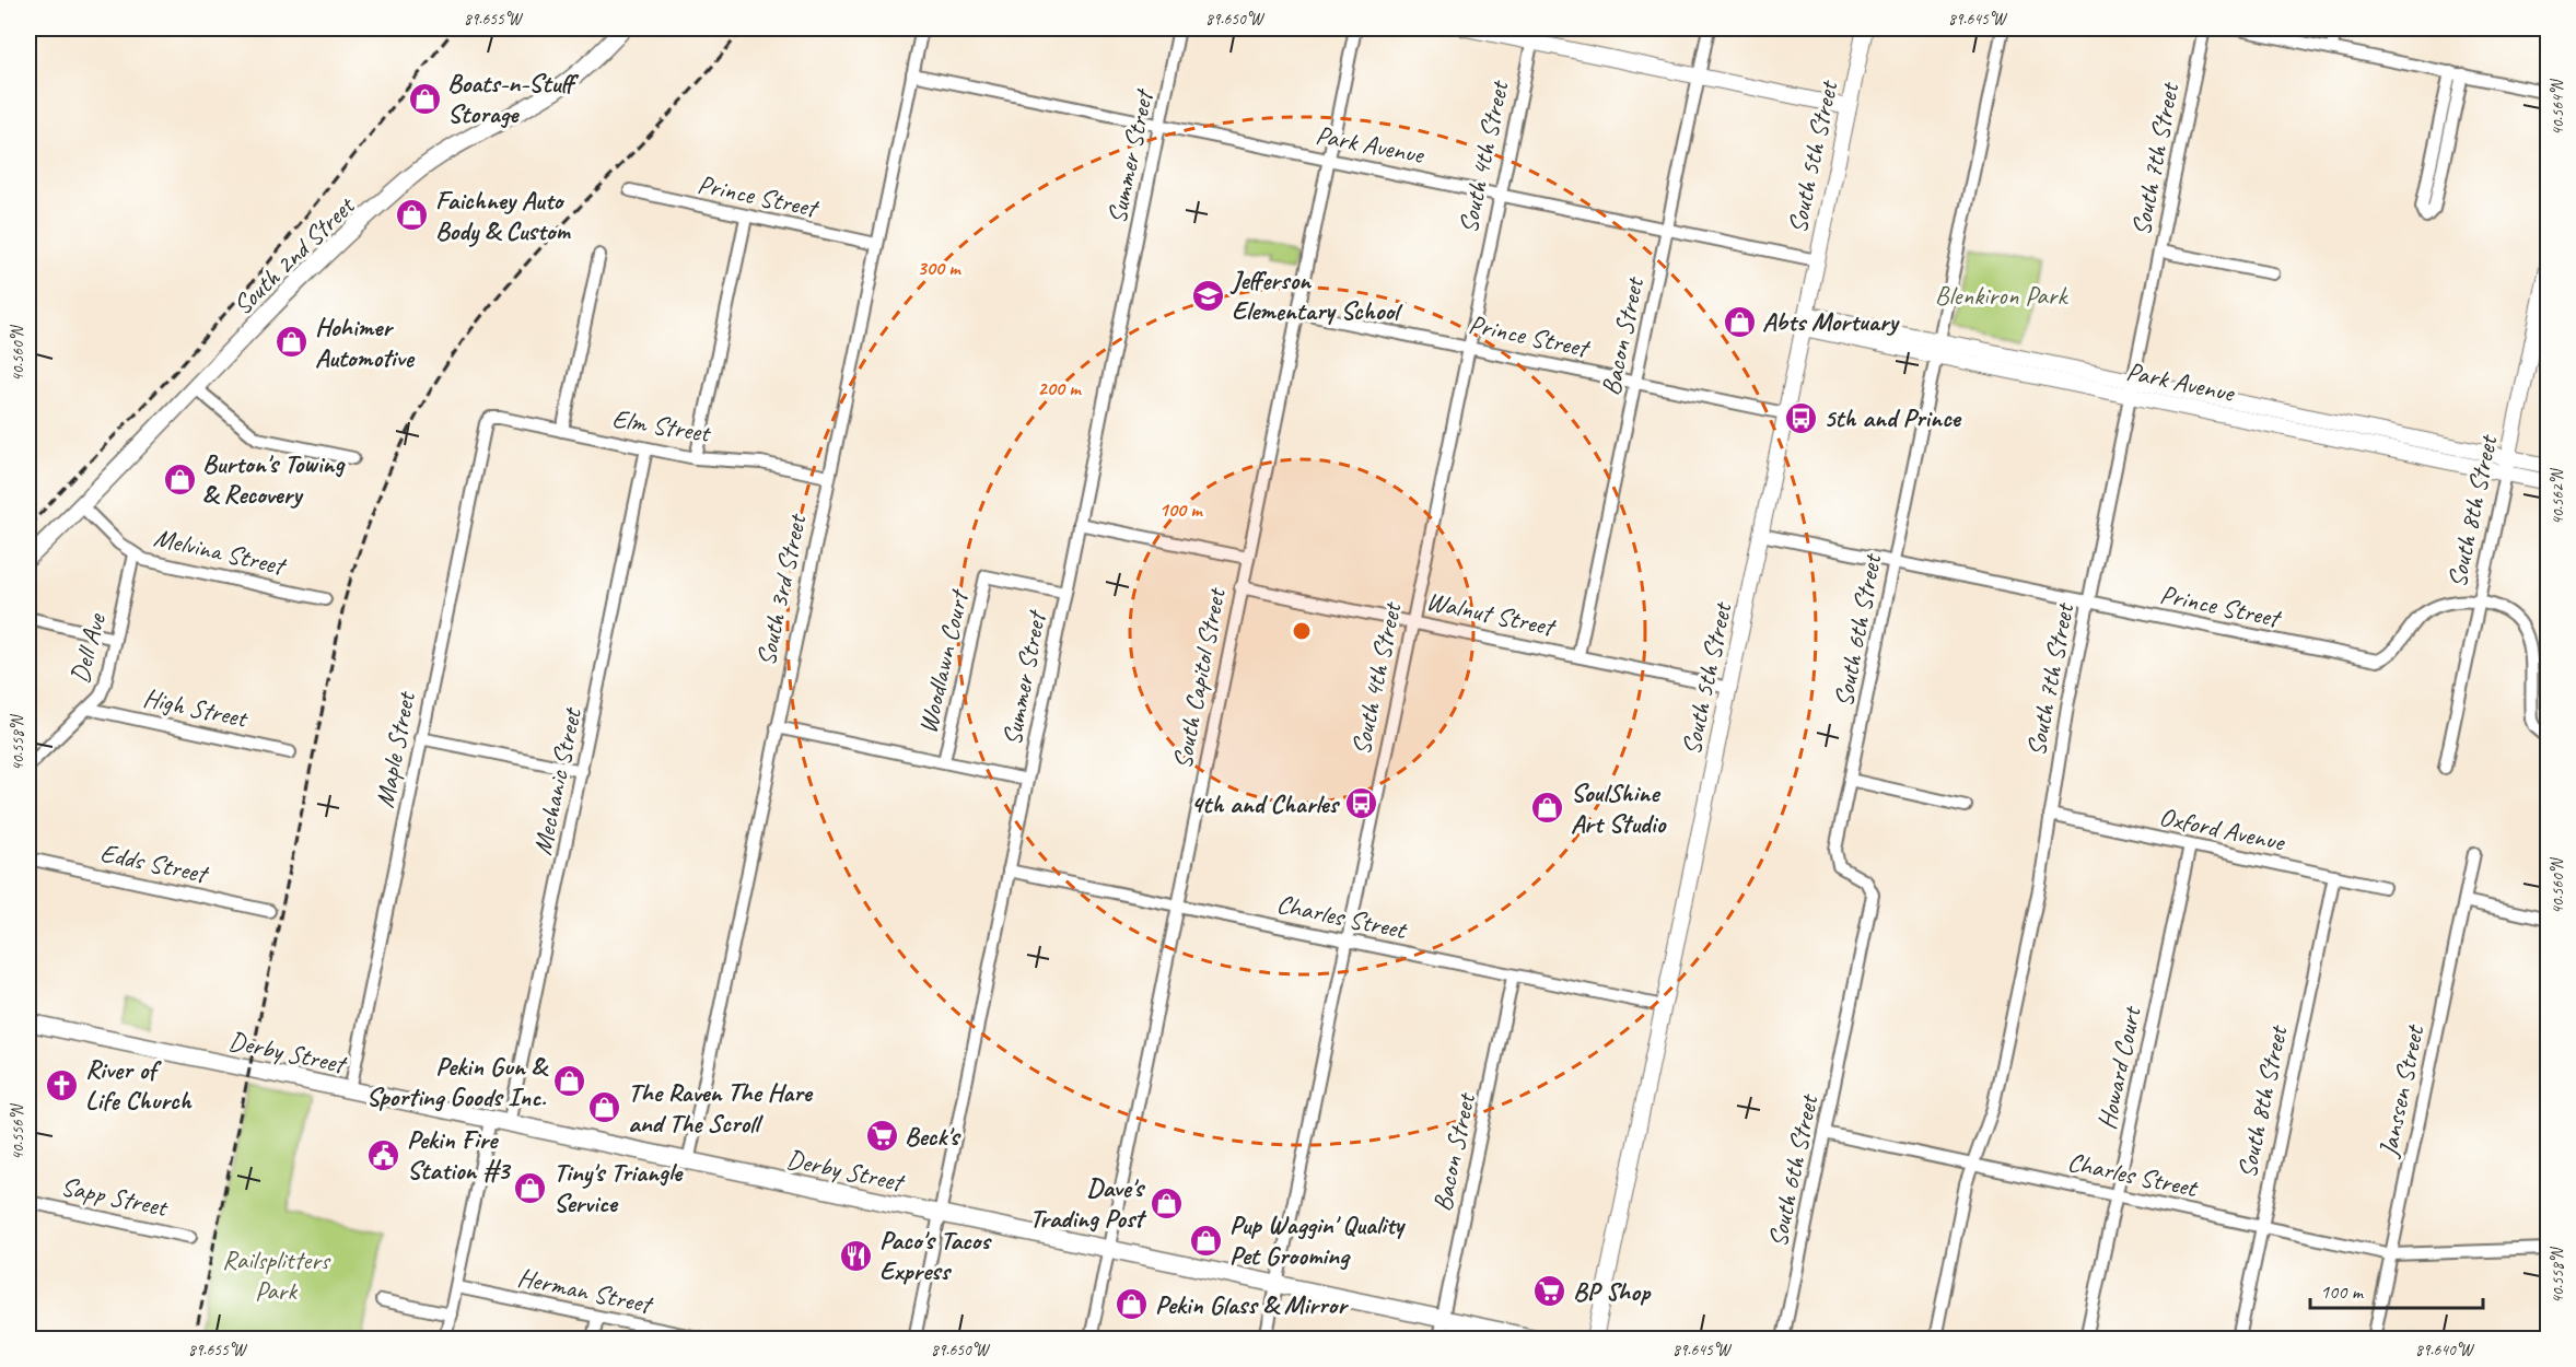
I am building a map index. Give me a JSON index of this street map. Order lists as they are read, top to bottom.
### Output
{
  "streets": {
    "main road": ["South 2nd Street", "Derby Street"],
    "street": [
      "Park Avenue",
      "Summer Street",
      "South 4th Street",
      "South 5th Street",
      "South 7th Street",
      "Prince Street",
      "Bacon Street",
      "Elm Street",
      "South 8th Street",
      "Melvina Street",
      "South 3rd Street",
      "Walnut Street",
      "South 6th Street",
      "Dell Ave",
      "Woodlawn Court",
      "South Capitol Street",
      "High Street",
      "Maple Street",
      "Mechanic Street",
      "Oxford Avenue",
      "Edds Street",
      "Charles Street",
      "Howard Court",
      "Janssen Street",
      "Sapp Street",
      "Herman Street"
    ]
  },
  "crossings": [
    ["Park Avenue", "Summer Street"],
    ["Park Avenue", "South 4th Street"],
    ["Park Avenue", "South 5th Street"],
    ["Park Avenue", "South 7th Street"],
    ["Park Avenue", "Bacon Street"],
    ["Park Avenue", "South 8th Street"],
    ["Park Avenue", "South 3rd Street"],
    ["Park Avenue", "South 6th Street"],
    ["Park Avenue", "South Capitol Street"],
    ["Summer Street", "Woodlawn Court"],
    ["Summer Street", "Charles Street"],
    ["Summer Street", "Derby Street"],
    ["South 4th Street", "Prince Street"],
    ["South 4th Street", "Walnut Street"],
    ["South 4th Street", "Charles Street"],
    ["South 4th Street", "Derby Street"],
    ["South 5th Street", "Prince Street"],
    ["South 5th Street", "Walnut Street"],
    ["South 5th Street", "Charles Street"],
    ["South 7th Street", "Prince Street"],
    ["South 7th Street", "Oxford Avenue"],
    ["South 7th Street", "Charles Street"],
    ["Prince Street", "Bacon Street"],
    ["Prince Street", "South 8th Street"],
    ["Prince Street", "South 3rd Street"],
    ["Prince Street", "South 6th Street"],
    ["Prince Street", "South Capitol Street"],
    ["South 2nd Street", "Melvina Street"],
    ["Bacon Street", "Walnut Street"],
    ["Bacon Street", "Charles Street"],
    ["Bacon Street", "Derby Street"],
    ["Elm Street", "South 3rd Street"],
    ["Elm Street", "Maple Street"],
    ["Elm Street", "Mechanic Street"],
    ["South 8th Street", "Oxford Avenue"],
    ["South 8th Street", "Charles Street"],
    ["Melvina Street", "Dell Ave"],
    ["South 3rd Street", "Derby Street"],
    ["Walnut Street", "South Capitol Street"],
    ["South 6th Street", "Charles Street"],
    ["Dell Ave", "High Street"],
    ["South Capitol Street", "Charles Street"],
    ["South Capitol Street", "Derby Street"],
    ["Maple Street", "Derby Street"],
    ["Mechanic Street", "Derby Street"],
    ["Oxford Avenue", "Howard Court"],
    ["Charles Street", "Howard Court"],
    ["Charles Street", "Janssen Street"]
  ],
  "parks": ["Blenkiron Park", "Railsplitters Park"],
  "places": {
    "shop": [
      "Boats-n-Stuff Storage",
      "Faichney Auto Body & Custom",
      "Abts Mortuary",
      "Hohimer Automotive",
      "Burton's Towing & Recovery",
      "SoulShine Art Studio",
      "Pekin Gun & Sporting Goods Inc.",
      "The Raven The Hare and The Scroll",
      "Tiny's Triangle Service",
      "Dave's Trading Post",
      "Pup Waggin' Quality Pet Grooming",
      "Pekin Glass & Mirror"
    ],
    "school or university": ["Jefferson Elementary School"],
    "bus stop": ["5th and Prince", "4th and Charles"],
    "church": ["River of Life Church"],
    "supermarket": ["Beck's", "BP Shop"],
    "public building": ["Pekin Fire Station #3"],
    "restaurant": ["Paco's Tacos Express"]
  },
  "scale_bar": "100 m",
  "coordinates": [
    "89.655°W",
    "89.650°W",
    "89.645°W",
    "40.564°N",
    "40.560°N",
    "40.562°N",
    "40.558°N",
    "40.556°N",
    "89.640°W"
  ],
  "rings": ["300 m", "200 m", "100 m"]
}
